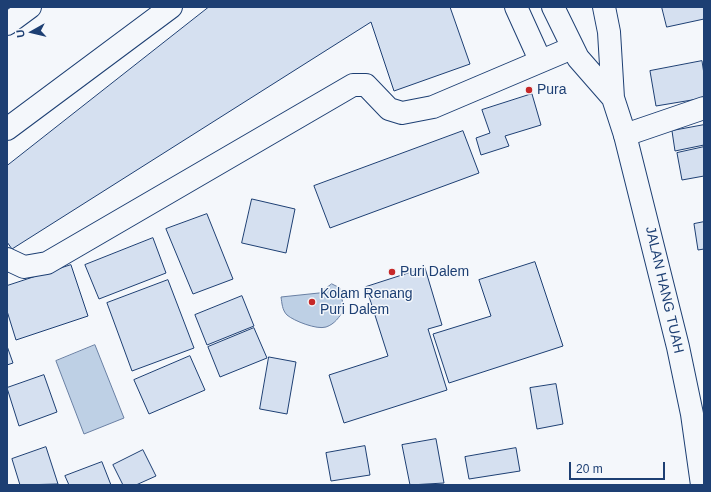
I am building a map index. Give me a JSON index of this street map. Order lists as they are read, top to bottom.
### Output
{
  "streets": {
    "main road": ["JALAN HANG TUAH"]
  },
  "places": ["Pura", "Puri Dalem", "Kolam Renang Puri Dalem"],
  "scale_bar": "20 m",
  "north": "left"
}
